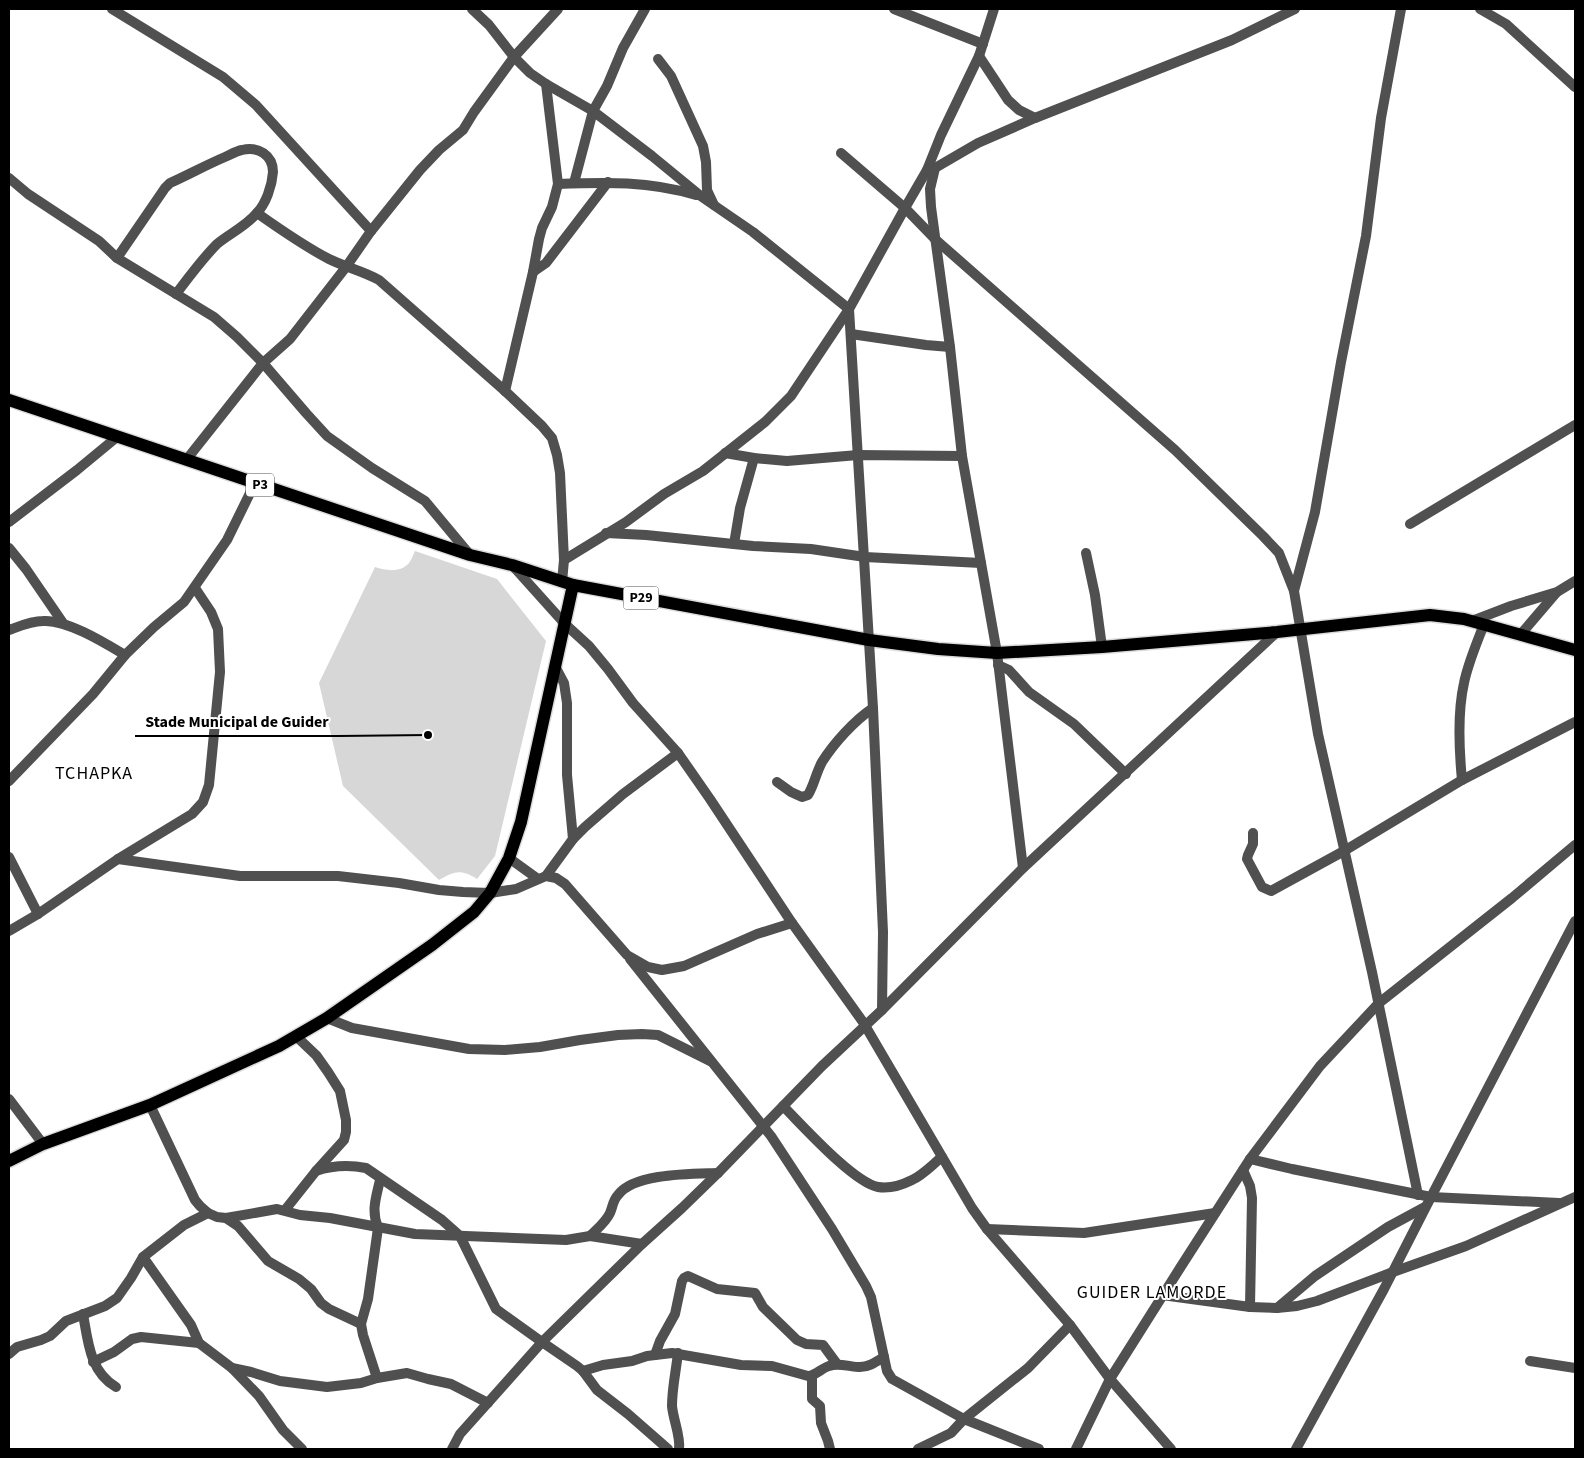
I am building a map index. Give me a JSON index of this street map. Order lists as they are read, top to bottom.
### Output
{
  "streets": {
    "main road": ["P3", "P29"]
  },
  "crossings": [
    ["P3", "P29"]
  ],
  "districts": ["TCHAPKA", "GUIDER LAMORDE"],
  "places": ["Stade Municipal de Guider"]
}
